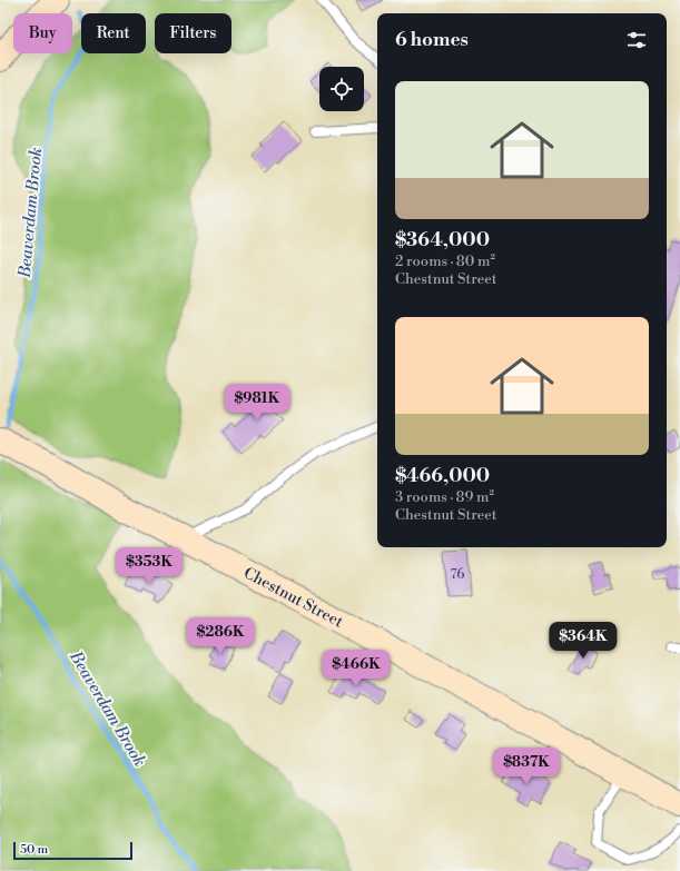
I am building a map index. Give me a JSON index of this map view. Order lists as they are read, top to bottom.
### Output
{
  "streets": {
    "street": ["Chestnut Street"]
  },
  "water": ["Beaverdam Brook"],
  "house_numbers": ["76"],
  "scale_bar": "50 m",
  "page": {
    "chip": ["Buy", "Rent", "Filters"],
    "heading": "6 homes",
    "list": [
      {
        "name": "$364,000",
        "note": "2 rooms · 80 m² · Chestnut Street"
      },
      {
        "name": "$466,000",
        "note": "3 rooms · 89 m² · Chestnut Street"
      }
    ],
    "price": [
      "$981K",
      "$353K",
      "$286K",
      "$364K",
      "$466K",
      "$837K"
    ],
    "scale": "50 m"
  }
}
